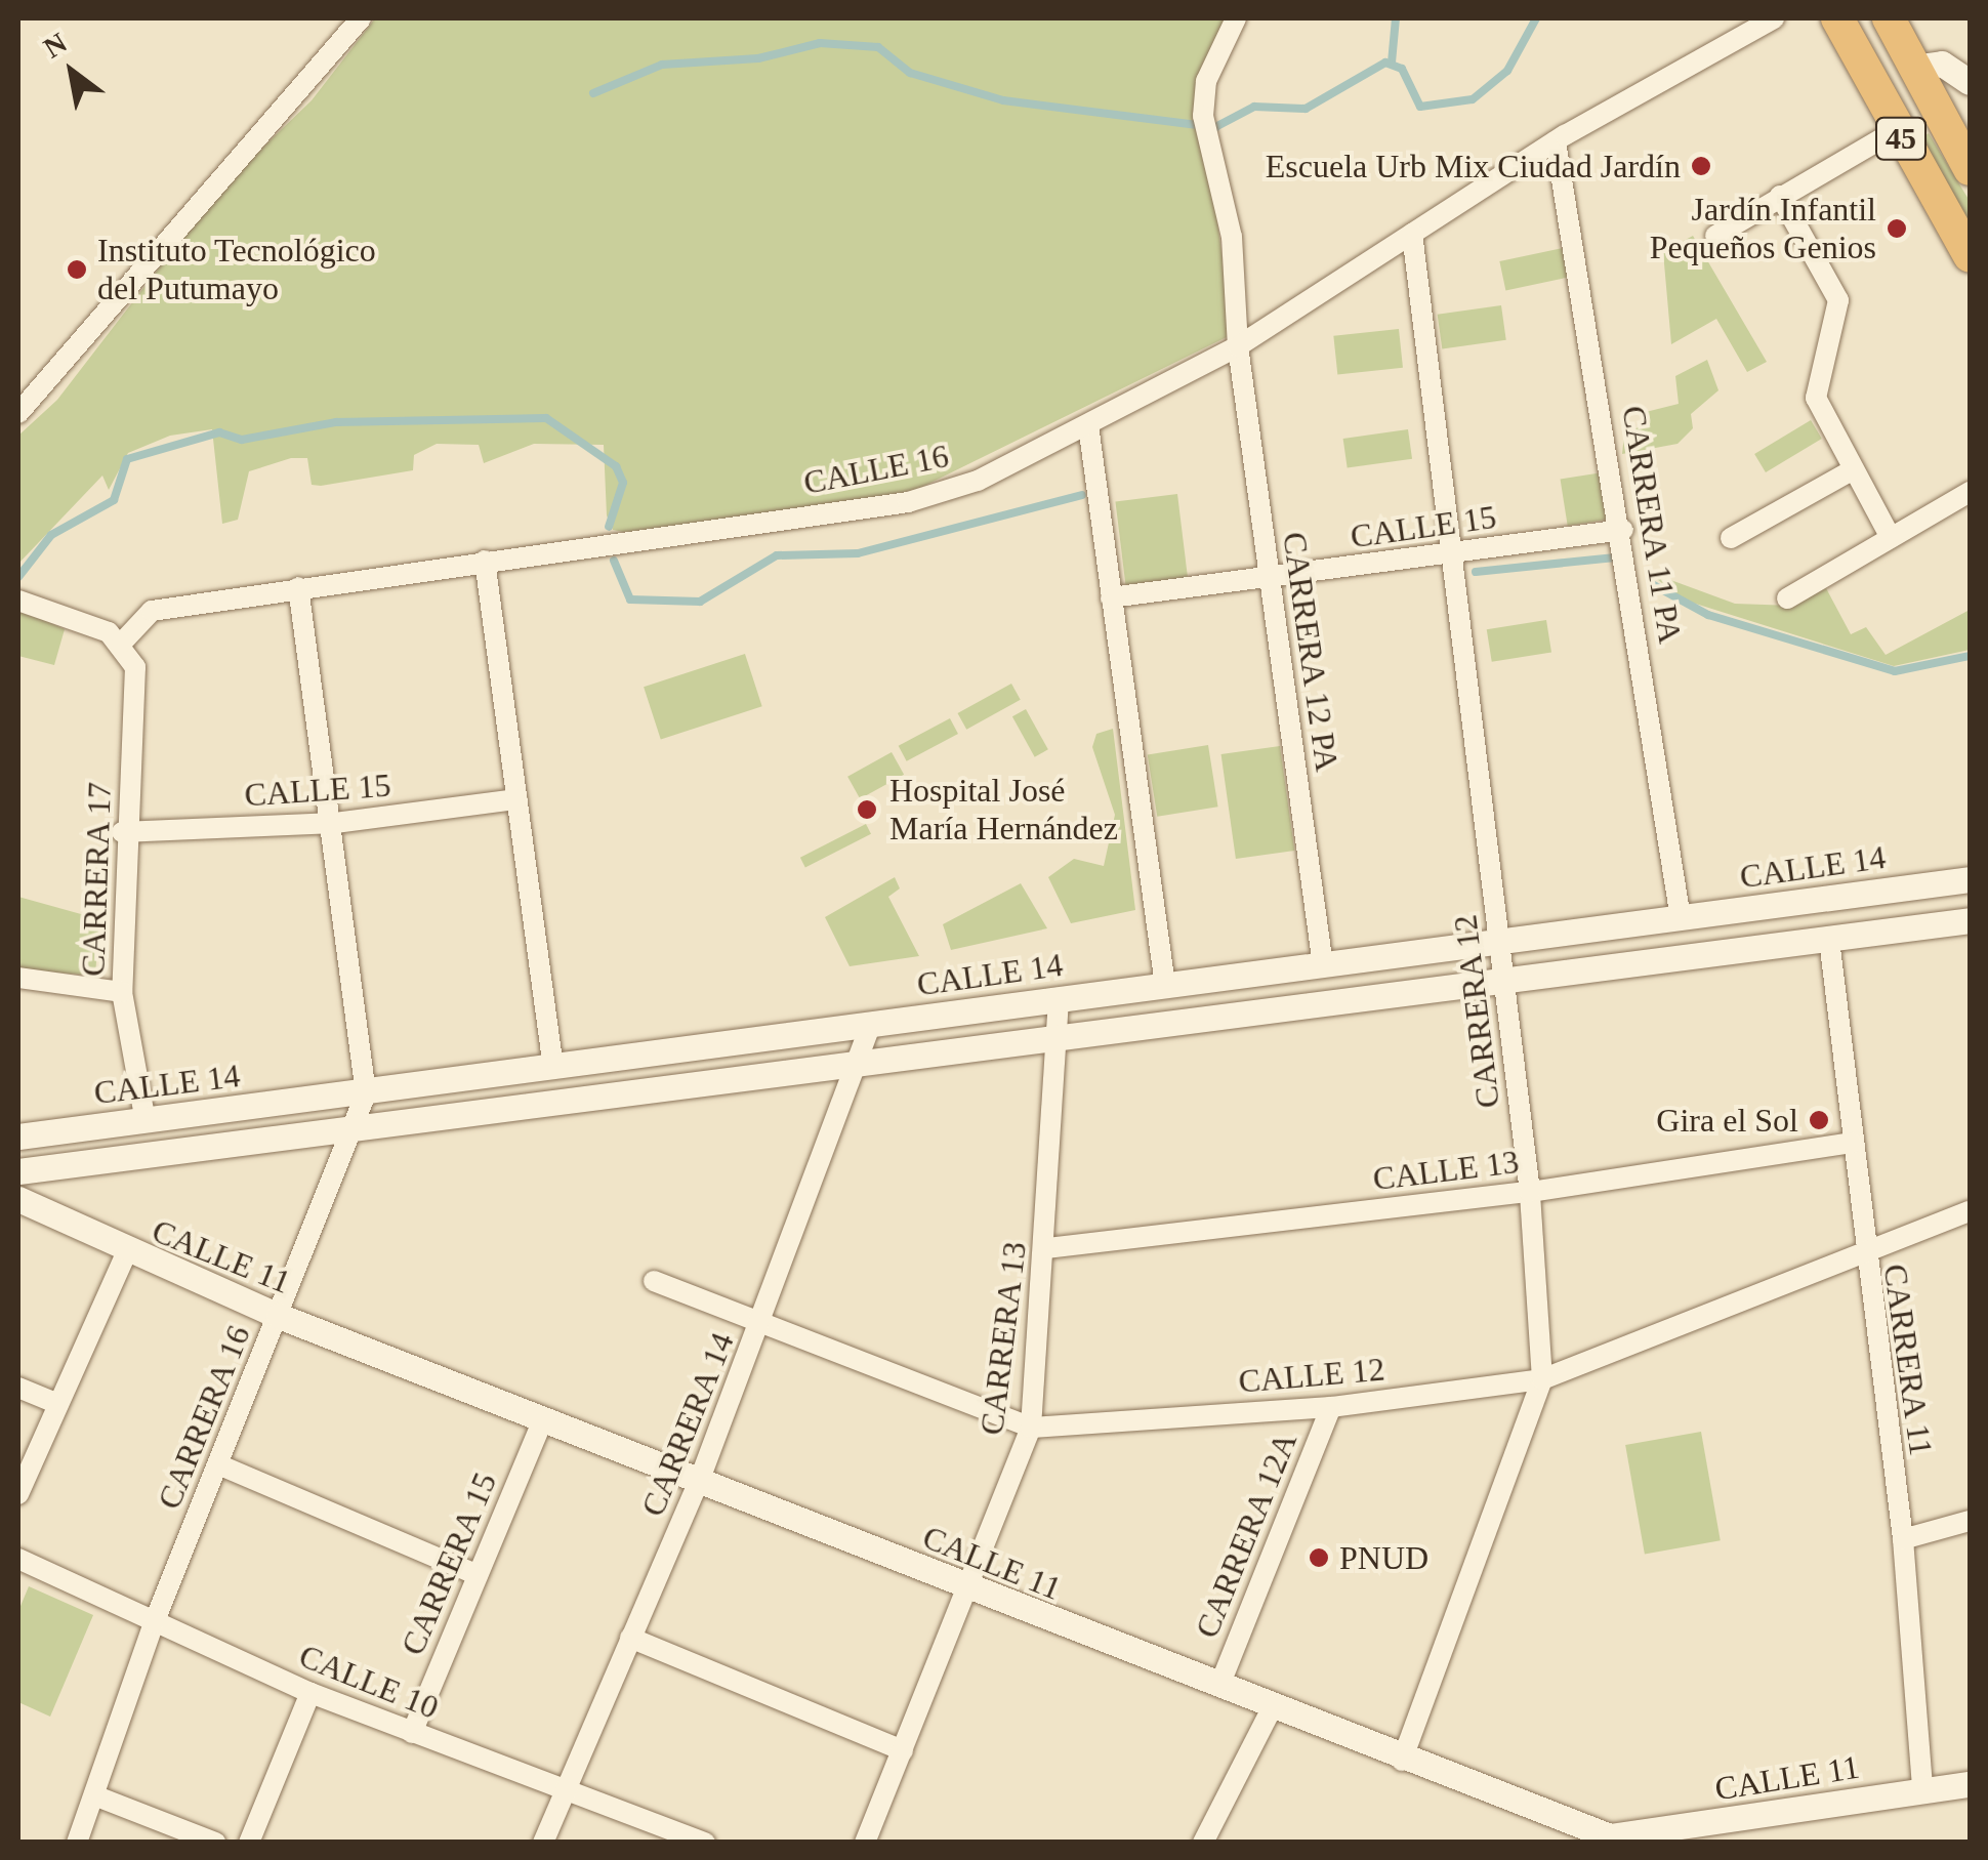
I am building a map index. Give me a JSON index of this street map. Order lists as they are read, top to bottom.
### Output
{
  "streets": {
    "highway": ["45"],
    "street": [
      "CALLE 16",
      "CARRERA 11 PA",
      "CALLE 15",
      "CARRERA 12 PA",
      "CALLE 14",
      "CARRERA 17",
      "CARRERA 12",
      "CALLE 13",
      "CALLE 11",
      "CARRERA 13",
      "CARRERA 11",
      "CALLE 12",
      "CARRERA 16",
      "CARRERA 14",
      "CARRERA 12A",
      "CARRERA 15",
      "CALLE 10"
    ]
  },
  "crossings": [
    ["CALLE 16", "CARRERA 11 PA"],
    ["CALLE 16", "CARRERA 12 PA"],
    ["CALLE 16", "CARRERA 17"],
    ["CALLE 16", "CARRERA 12"],
    ["CALLE 16", "CARRERA 16"],
    ["CARRERA 11 PA", "CALLE 15"],
    ["CARRERA 11 PA", "CALLE 14"],
    ["CALLE 15", "CARRERA 12 PA"],
    ["CALLE 15", "CARRERA 17"],
    ["CALLE 15", "CARRERA 12"],
    ["CALLE 15", "CARRERA 16"],
    ["CARRERA 12 PA", "CALLE 14"],
    ["CALLE 14", "CARRERA 17"],
    ["CALLE 14", "CARRERA 12"],
    ["CALLE 14", "CARRERA 13"],
    ["CALLE 14", "CARRERA 11"],
    ["CALLE 14", "CARRERA 16"],
    ["CALLE 14", "CARRERA 14"],
    ["CARRERA 12", "CALLE 13"],
    ["CARRERA 12", "CALLE 11"],
    ["CARRERA 12", "CALLE 12"],
    ["CALLE 13", "CARRERA 13"],
    ["CALLE 13", "CARRERA 11"],
    ["CALLE 11", "CARRERA 13"],
    ["CALLE 11", "CARRERA 11"],
    ["CALLE 11", "CARRERA 16"],
    ["CALLE 11", "CARRERA 14"],
    ["CALLE 11", "CARRERA 12A"],
    ["CALLE 11", "CARRERA 15"],
    ["CARRERA 13", "CALLE 12"],
    ["CARRERA 11", "CALLE 12"],
    ["CALLE 12", "CARRERA 14"],
    ["CALLE 12", "CARRERA 12A"],
    ["CARRERA 16", "CALLE 10"],
    ["CARRERA 14", "CALLE 10"],
    ["CARRERA 15", "CALLE 10"]
  ],
  "places": [
    "Escuela Urb Mix Ciudad Jardín",
    "Jardín Infantil Pequeños Genios",
    "Instituto Tecnológico del Putumayo",
    "Hospital José María Hernández",
    "Gira el Sol",
    "PNUD"
  ],
  "north": "top left"
}
